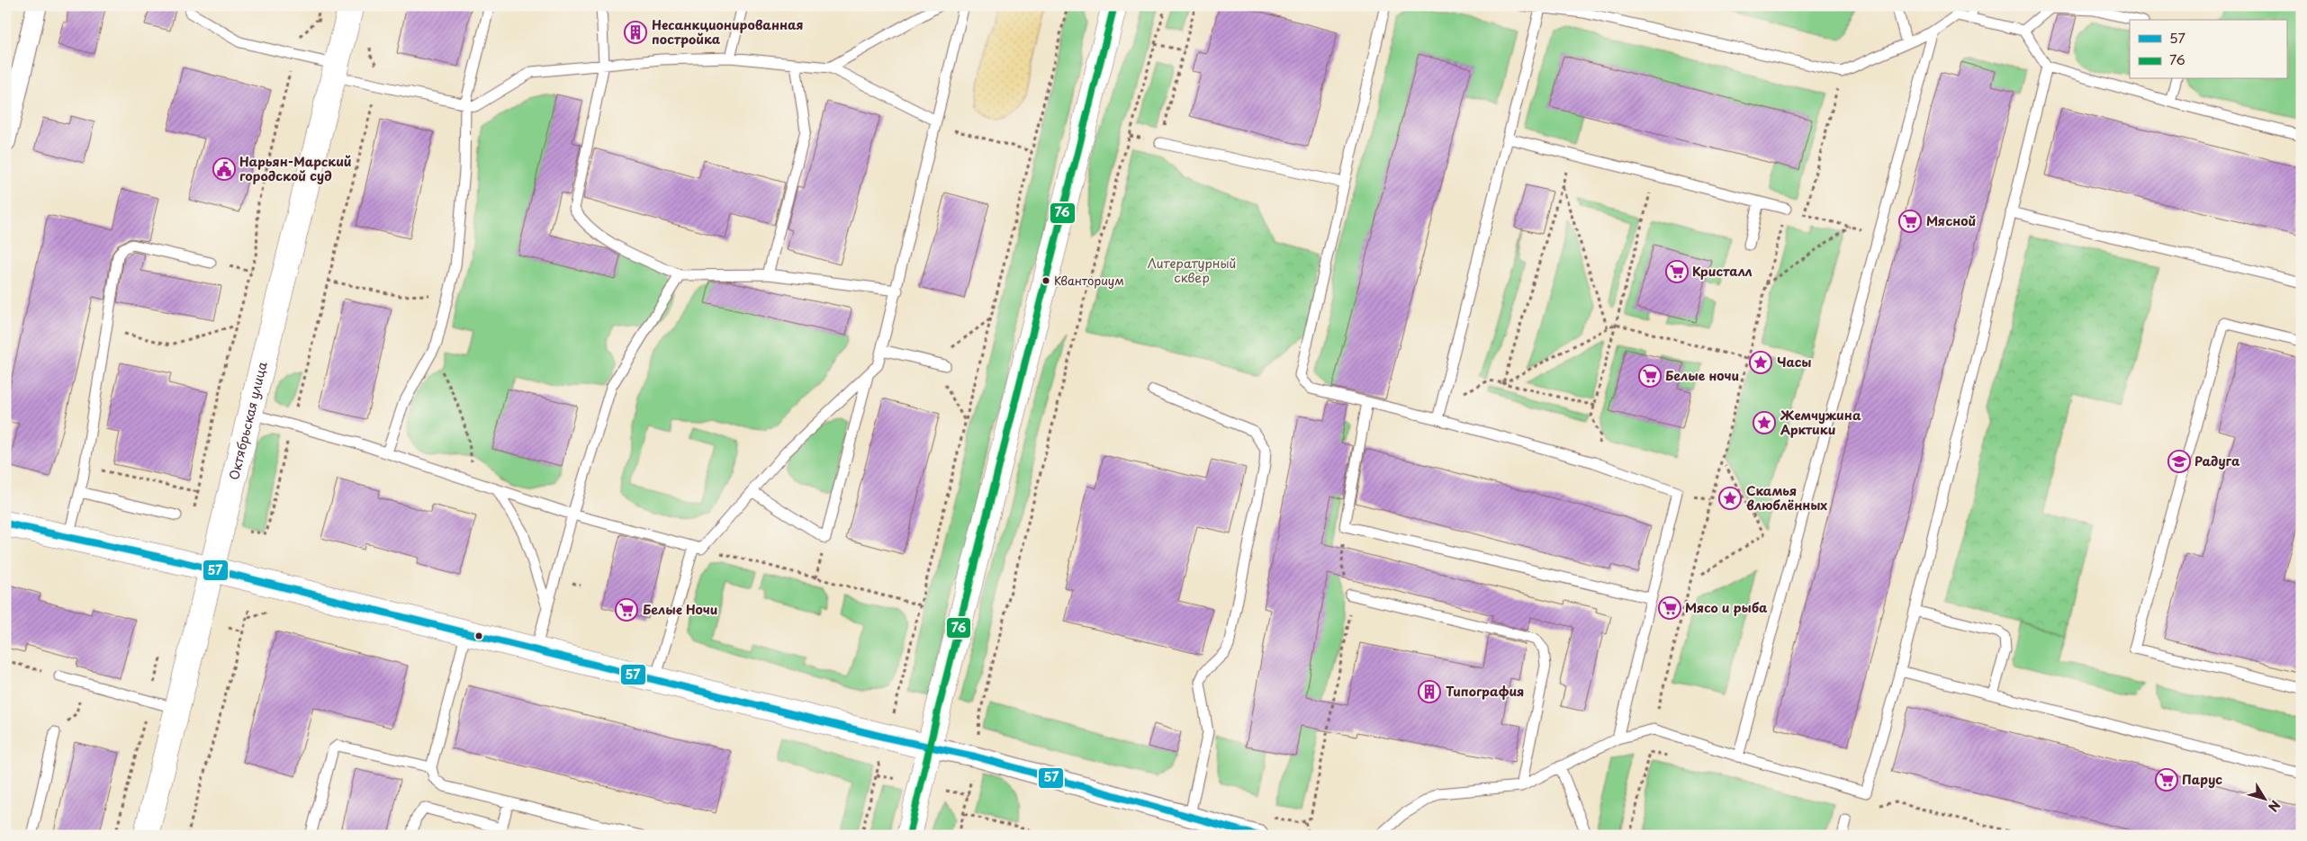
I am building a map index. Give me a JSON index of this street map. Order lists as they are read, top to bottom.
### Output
{
  "streets": {
    "main road": ["Октябрьская улица"]
  },
  "parks": ["Литературный сквер"],
  "places": {
    "building": ["Несанкционированная постройка", "Типография"],
    "public building": ["Нарьян-Марский городской суд"],
    "supermarket": [
      "Мясной",
      "Кристалл",
      "Белые ночи",
      "Мясо и рыба",
      "Белые Ночи",
      "Парус"
    ],
    "other": ["Кванториум"],
    "place": ["Часы", "Жемчужина Арктики", "Скамья влюблённых"],
    "school or university": ["Радуга"]
  },
  "lines": ["transit line 76", "transit line 57"],
  "legend": ["57", "76"],
  "north": "bottom right"
}
